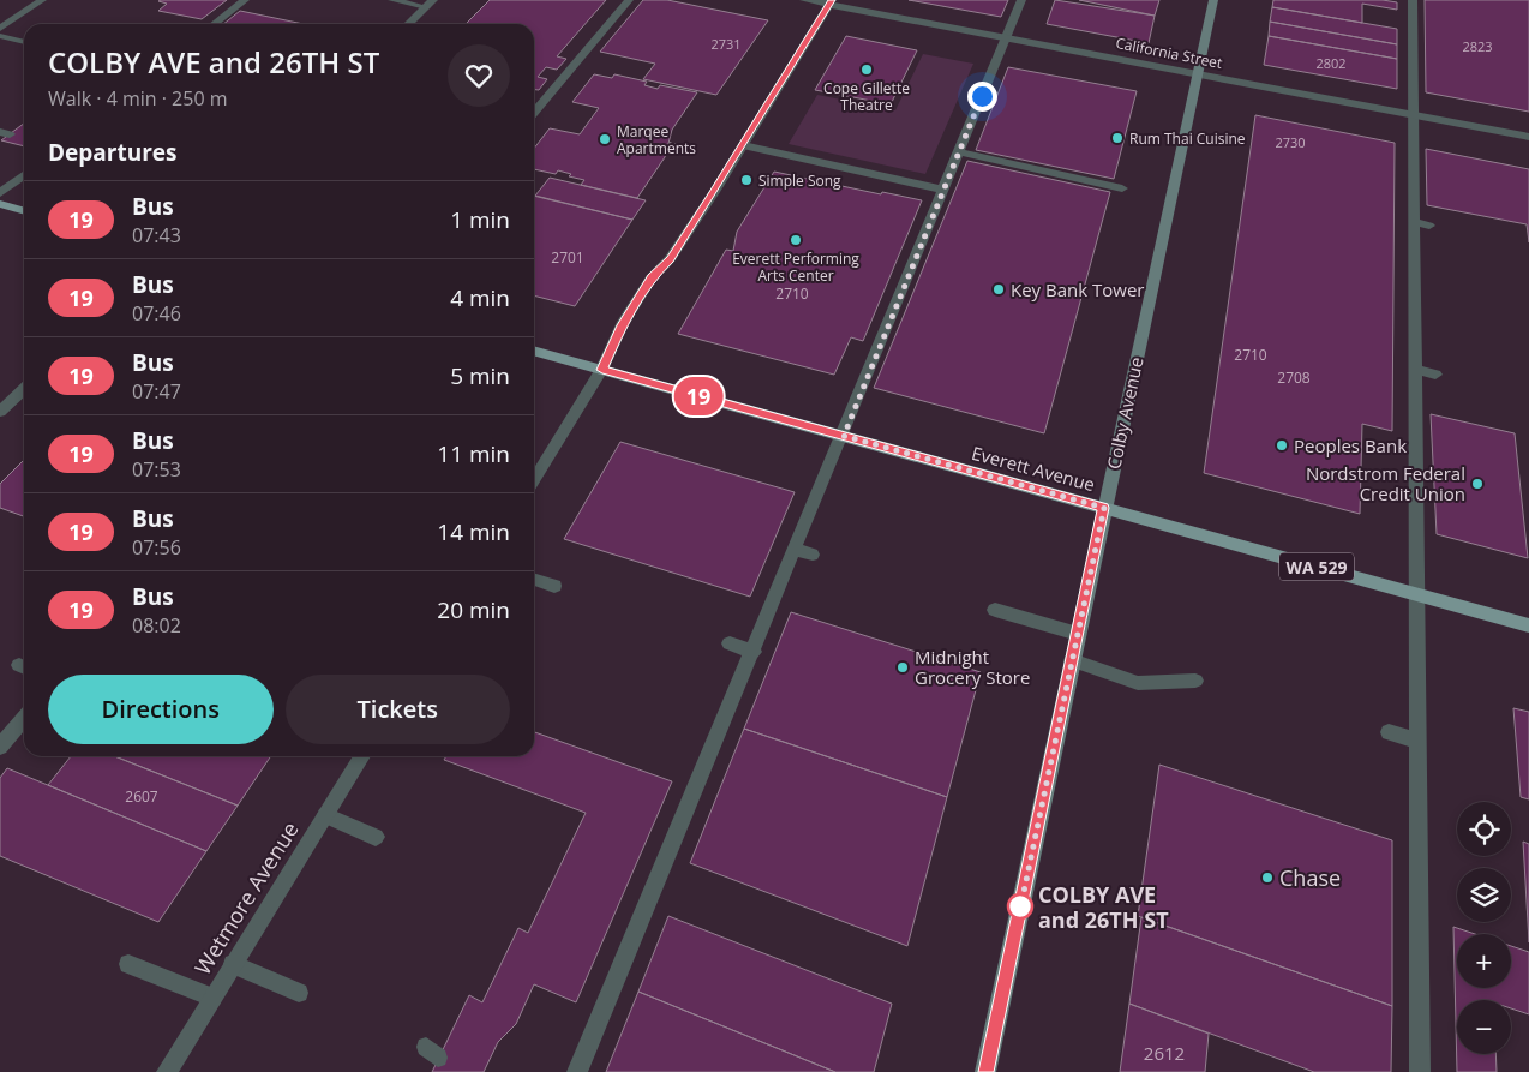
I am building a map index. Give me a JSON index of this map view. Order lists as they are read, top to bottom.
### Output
{
  "streets": {
    "main road": ["Colby Avenue", "Everett Avenue", "WA 529"],
    "street": ["California Street", "Wetmore Avenue"]
  },
  "crossings": [
    ["California Street", "Colby Avenue"],
    ["Colby Avenue", "Everett Avenue"]
  ],
  "places": [
    "Cope Gillette Theatre",
    "Rum Thai Cuisine",
    "Marqee Apartments",
    "Simple Song",
    "Everett Performing Arts Center",
    "Key Bank Tower",
    "Peoples Bank",
    "Nordstrom Federal Credit Union",
    "Midnight Grocery Store",
    "Chase",
    "COLBY AVE and 26TH ST"
  ],
  "lines": ["bus line 19"],
  "house_numbers": [
    "2731",
    "2823",
    "2802",
    "2730",
    "2701",
    "2710",
    "2710",
    "2708",
    "2607",
    "2612"
  ],
  "page": {
    "on_map": "19",
    "heading": [
      ["COLBY AVE and 26TH ST", "Walk · 4 min · 250 m"],
      "Departures"
    ],
    "list": [
      {
        "mark": "19",
        "name": "Bus",
        "note": "07:43",
        "value": "1 min"
      },
      {
        "mark": "19",
        "name": "Bus",
        "note": "07:46",
        "value": "4 min"
      },
      {
        "mark": "19",
        "name": "Bus",
        "note": "07:47",
        "value": "5 min"
      },
      {
        "mark": "19",
        "name": "Bus",
        "note": "07:53",
        "value": "11 min"
      },
      {
        "mark": "19",
        "name": "Bus",
        "note": "07:56",
        "value": "14 min"
      },
      {
        "mark": "19",
        "name": "Bus",
        "note": "08:02",
        "value": "20 min"
      }
    ],
    "buttons": ["Directions", "Tickets"],
    "map_buttons": ["+", "−"]
  }
}
